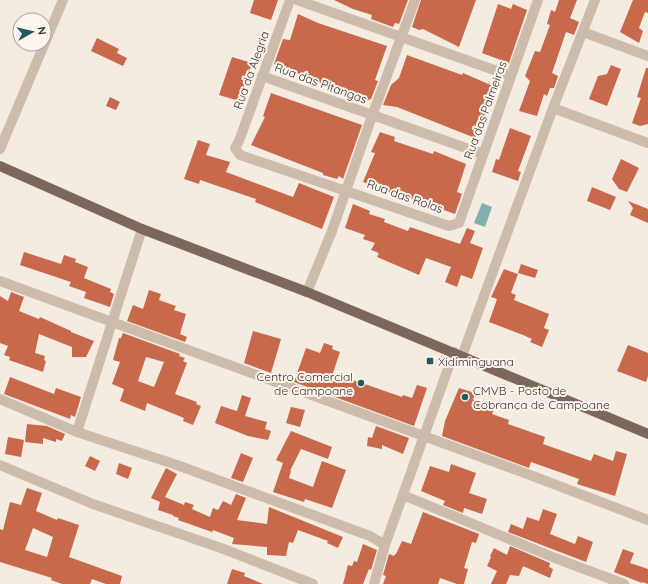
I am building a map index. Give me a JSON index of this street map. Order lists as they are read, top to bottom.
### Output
{
  "streets": {
    "street": [
      "Rua da Alegria",
      "Rua das Pitangas",
      "Rua das Palmeiras",
      "Rua das Rolas"
    ]
  },
  "crossings": [
    ["Rua da Alegria", "Rua das Pitangas"],
    ["Rua da Alegria", "Rua das Rolas"],
    ["Rua das Pitangas", "Rua das Palmeiras"],
    ["Rua das Palmeiras", "Rua das Rolas"]
  ],
  "places": {
    "transit": ["Xidiminguana"],
    "other": ["Centro Comercial de Campoane", "CMVB - Posto de Cobrança de Campoane"]
  },
  "north": "right"
}
